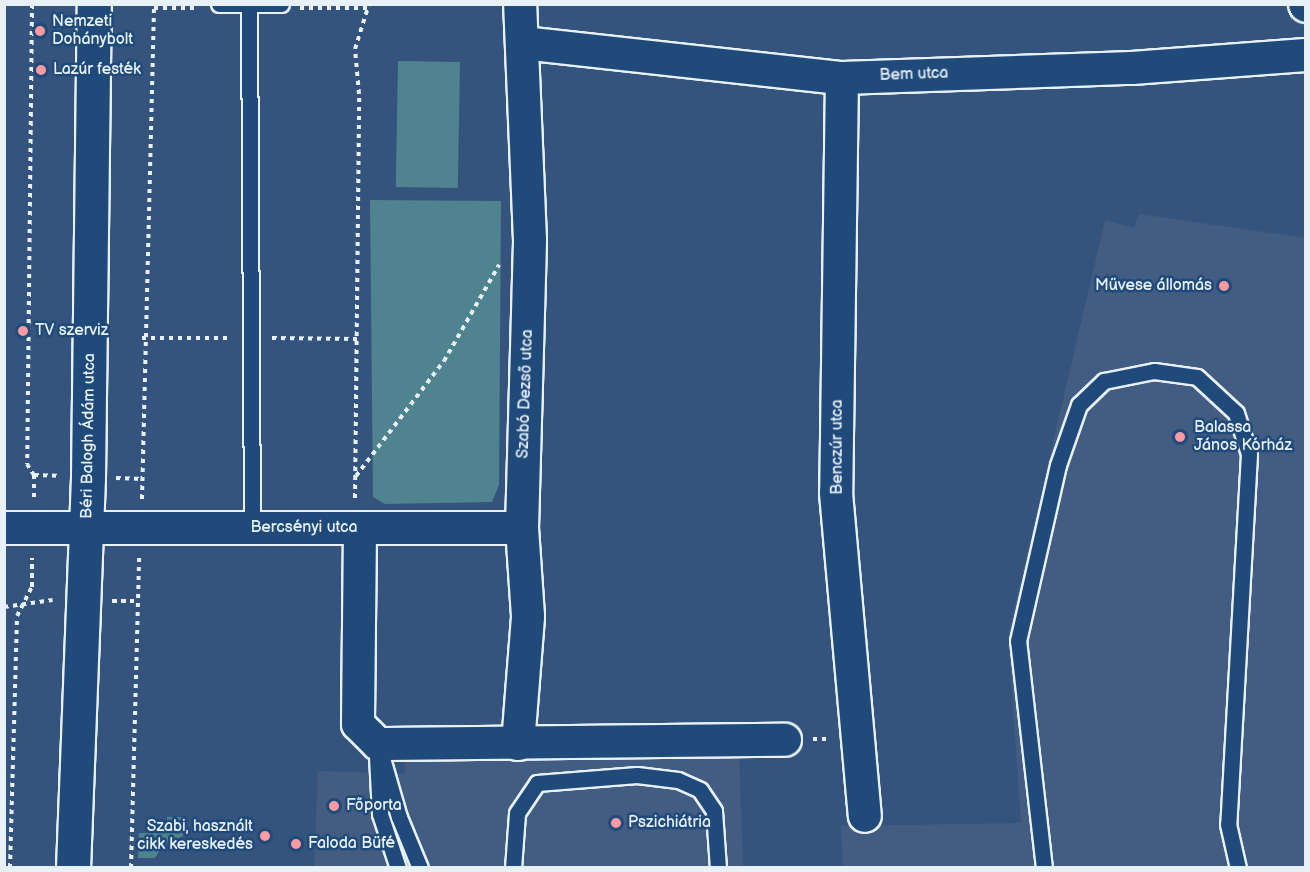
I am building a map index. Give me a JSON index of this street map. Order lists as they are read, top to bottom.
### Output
{
  "streets": {
    "street": [
      "Bem utca",
      "Szabó Dezső utca",
      "Béri Balogh Ádám utca",
      "Benczúr utca",
      "Bercsényi utca"
    ]
  },
  "crossings": [
    ["Bem utca", "Szabó Dezső utca"],
    ["Bem utca", "Benczúr utca"],
    ["Szabó Dezső utca", "Bercsényi utca"],
    ["Béri Balogh Ádám utca", "Bercsényi utca"]
  ],
  "places": [
    "Nemzeti Dohánybolt",
    "Lazúr festék",
    "Művese állomás",
    "TV szerviz",
    "Balassa János Kórház",
    "Főporta",
    "Pszichiátria",
    "Szabi, használt cikk kereskedés",
    "Faloda Büfé"
  ]
}
